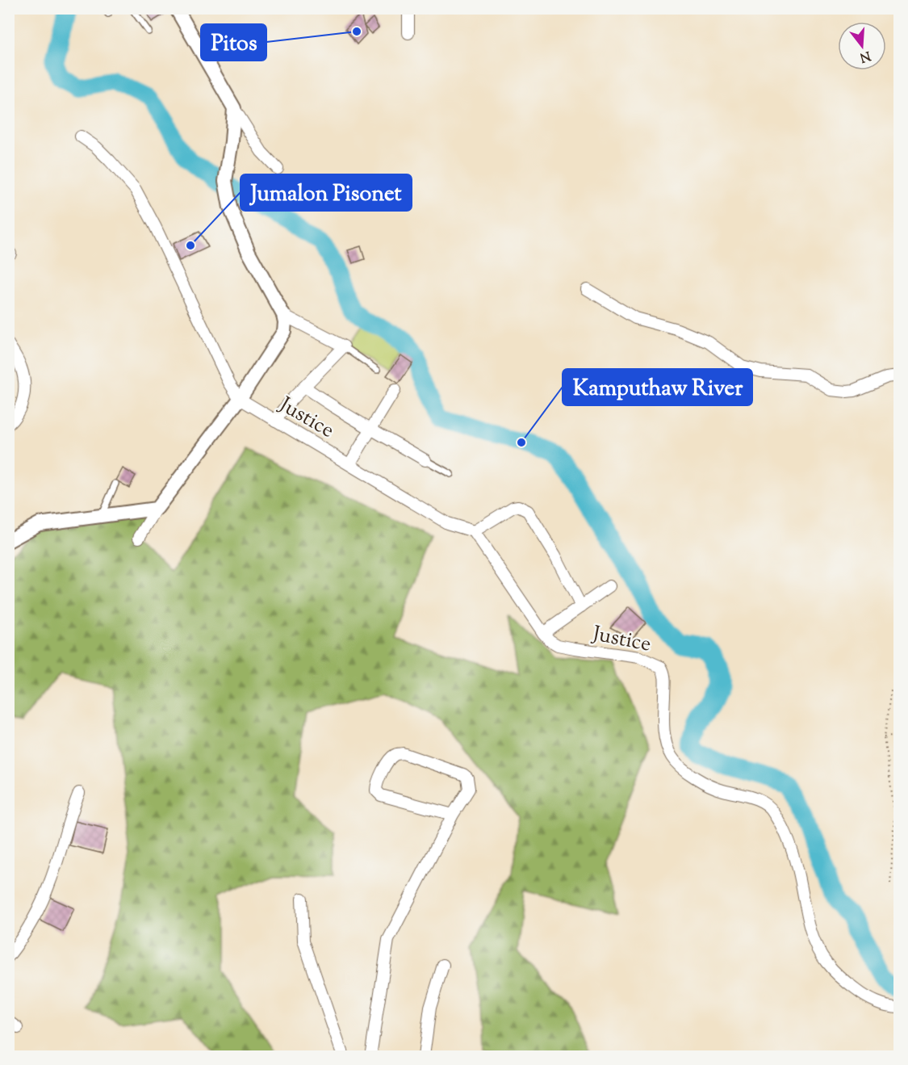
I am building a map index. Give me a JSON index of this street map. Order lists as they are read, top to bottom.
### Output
{
  "streets": {
    "street": ["Justice"]
  },
  "places": ["Pitos", "Jumalon Pisonet", "Kamputhaw River"],
  "north": "bottom"
}
